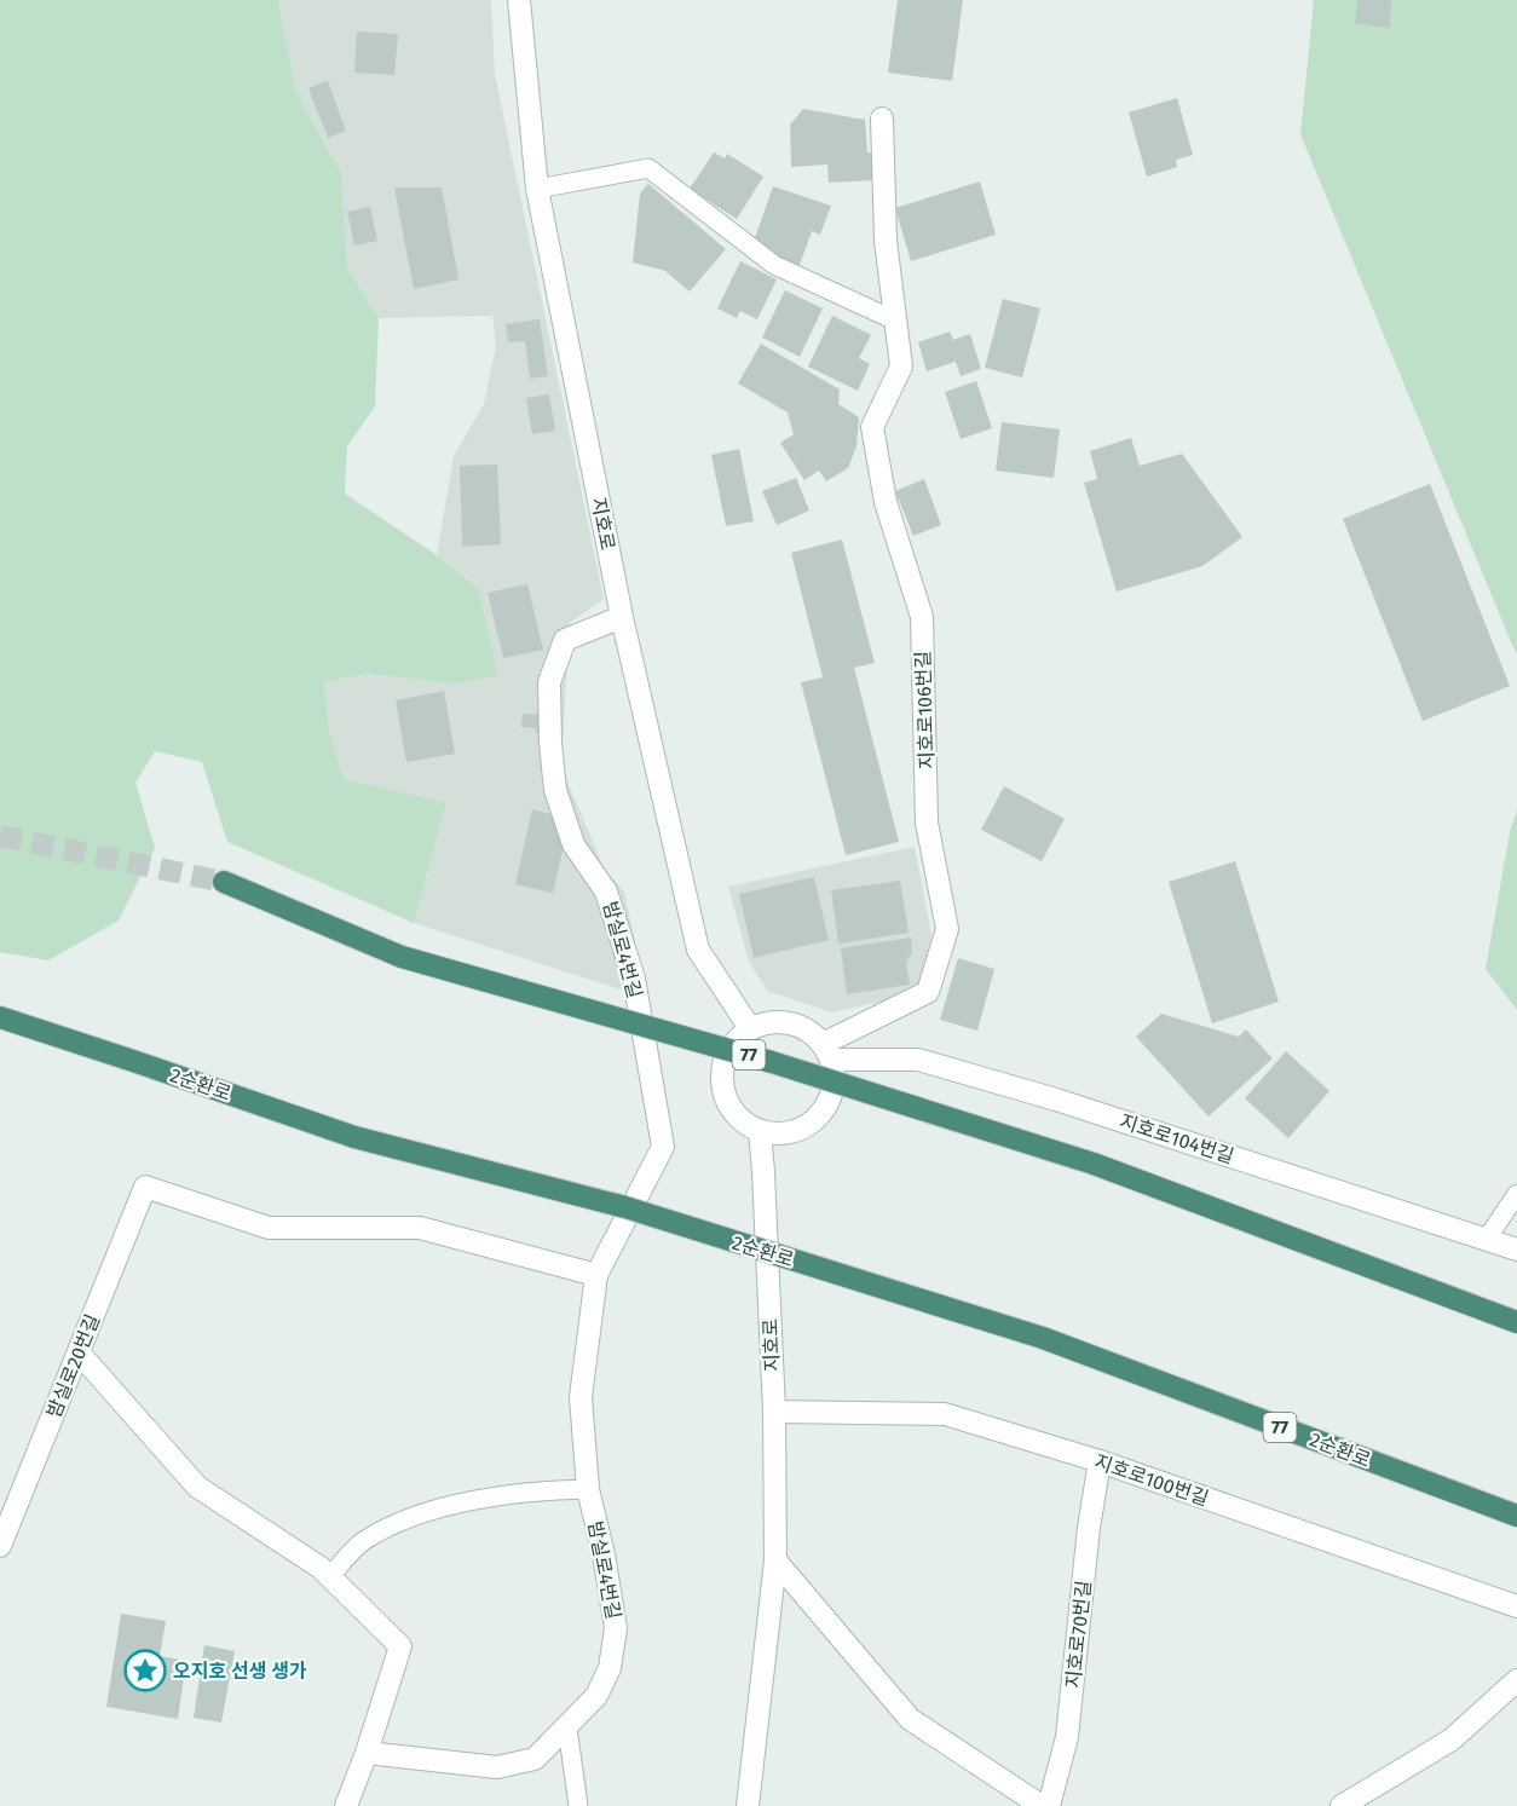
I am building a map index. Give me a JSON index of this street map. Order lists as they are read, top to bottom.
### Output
{
  "streets": {
    "highway": ["77", "2순환로"],
    "street": [
      "지호로",
      "지호로106번길",
      "밤실로4번길",
      "지호로104번길",
      "밤실로20번길",
      "지호로100번길",
      "지호로70번길"
    ]
  },
  "crossings": [
    ["지호로", "지호로106번길"],
    ["지호로", "밤실로4번길"],
    ["지호로", "지호로104번길"],
    ["지호로", "지호로100번길"],
    ["지호로106번길", "지호로104번길"],
    ["밤실로4번길", "밤실로20번길"],
    ["지호로100번길", "지호로70번길"]
  ],
  "places": {
    "place": ["오지호 선생 생가"]
  }
}
